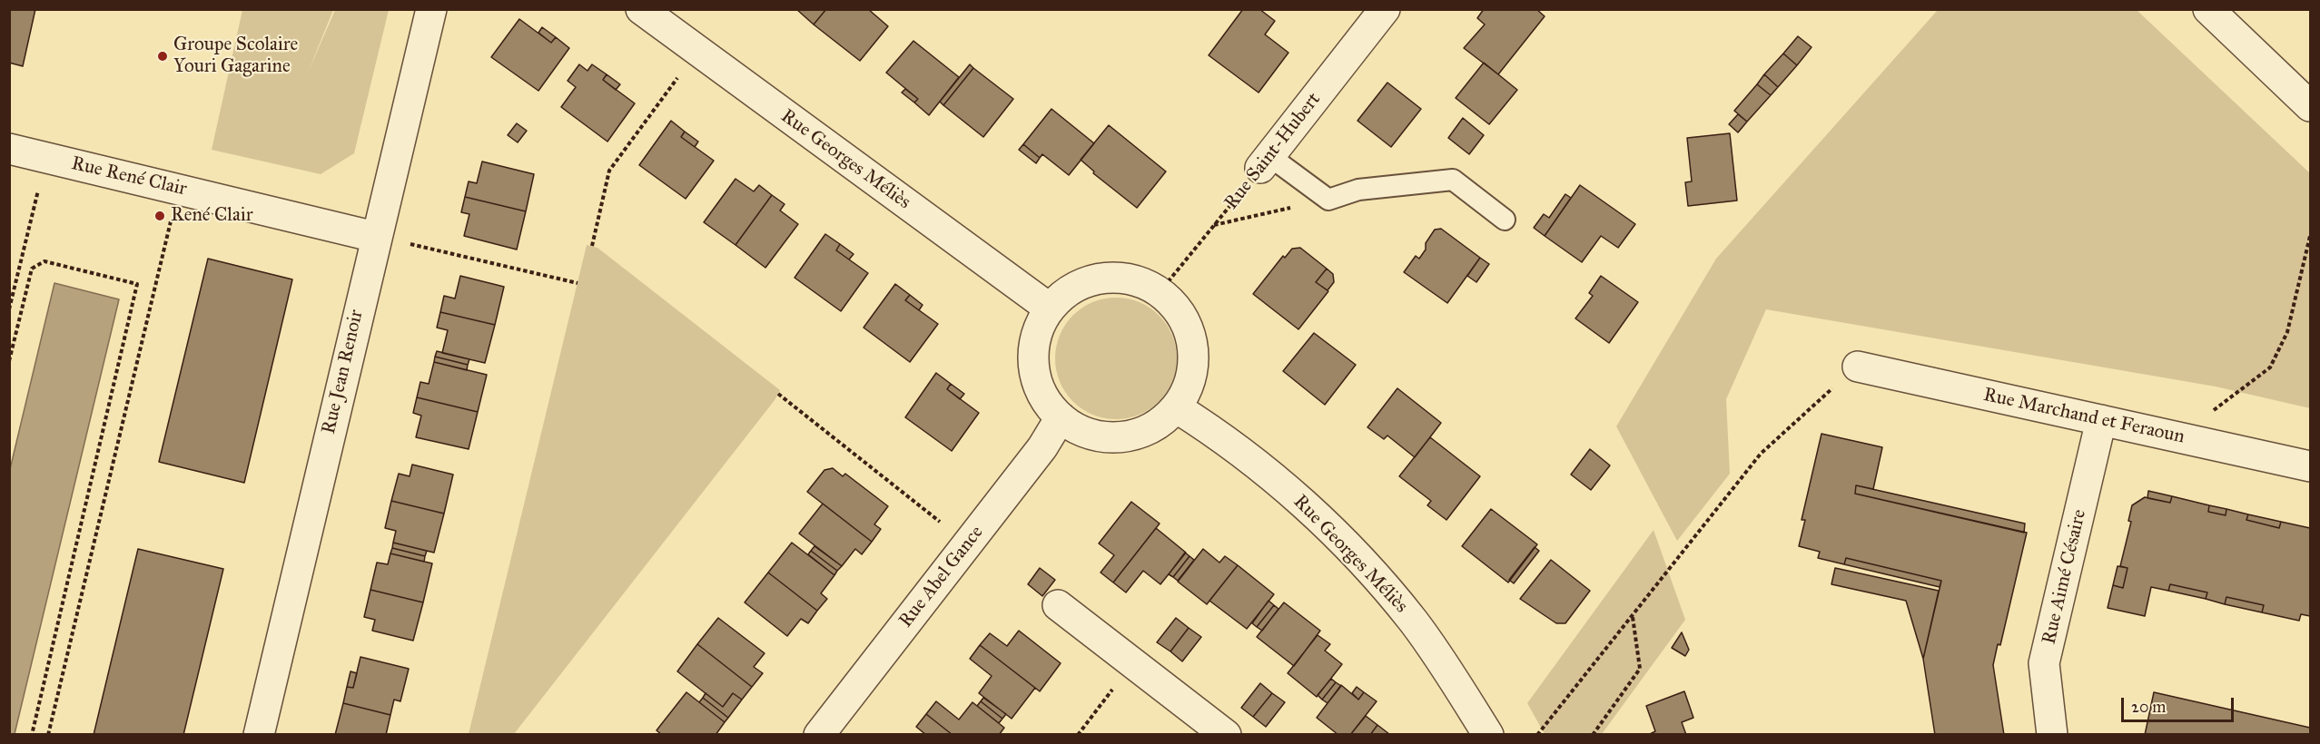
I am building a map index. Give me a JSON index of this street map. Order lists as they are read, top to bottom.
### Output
{
  "streets": {
    "street": [
      "Rue Saint-Hubert",
      "Rue Georges Méliès",
      "Rue René Clair",
      "Rue Jean Renoir",
      "Rue Marchand et Feraoun",
      "Rue Abel Gance",
      "Rue Aimé Césaire"
    ]
  },
  "crossings": [
    ["Rue Saint-Hubert", "Rue Georges Méliès"],
    ["Rue Saint-Hubert", "Rue Abel Gance"],
    ["Rue Georges Méliès", "Rue Abel Gance"],
    ["Rue René Clair", "Rue Jean Renoir"],
    ["Rue Marchand et Feraoun", "Rue Aimé Césaire"]
  ],
  "places": ["Groupe Scolaire Youri Gagarine", "René Clair"],
  "scale_bar": "20 m"
}
